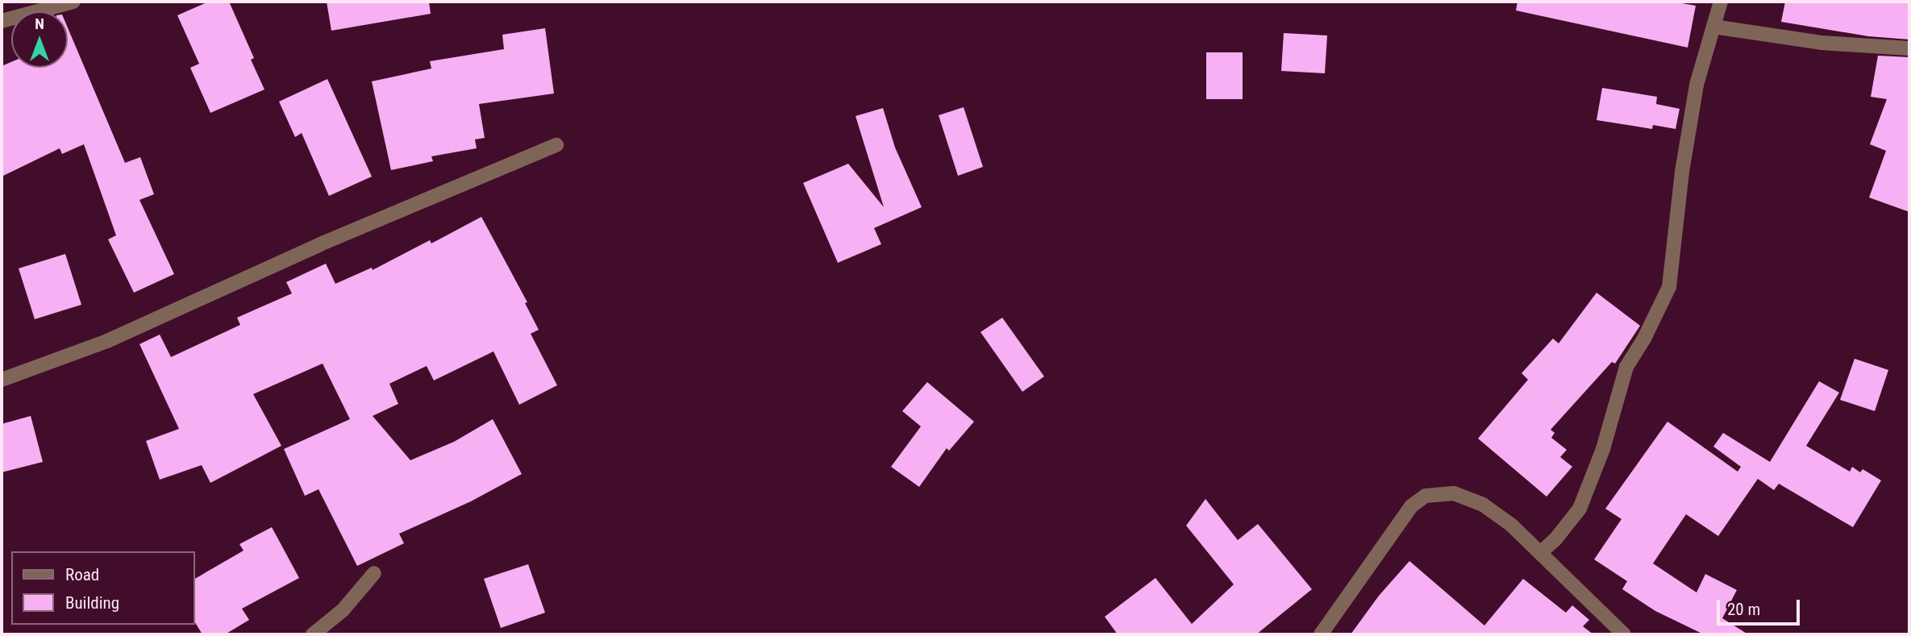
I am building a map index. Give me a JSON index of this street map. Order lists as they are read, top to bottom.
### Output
{
  "legend": ["Road", "Building"],
  "scale_bar": "20 m",
  "north": "top"
}
